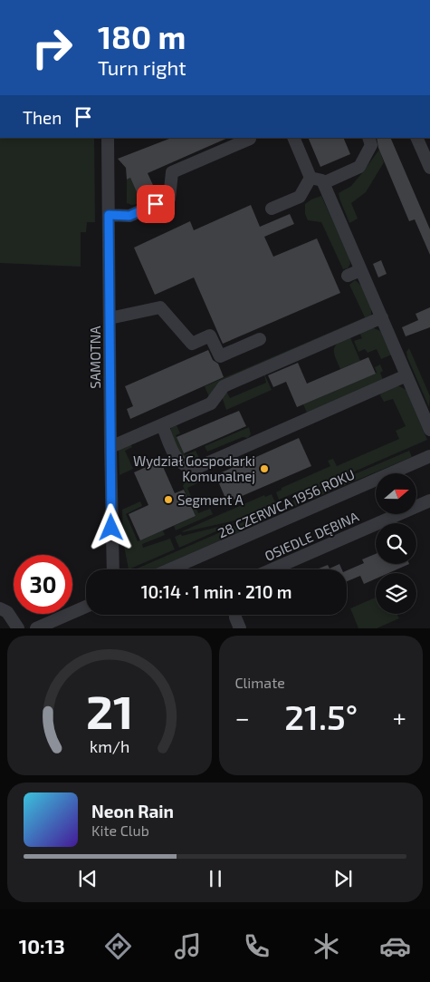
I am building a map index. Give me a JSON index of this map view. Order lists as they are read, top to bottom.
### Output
{
  "streets": {
    "street": ["SAMOTNA", "28 CZERWCA 1956 ROKU", "OSIEDLE DĘBINA"]
  },
  "places": ["Wydział Gospodarki Komunalnej", "Segment A"],
  "north": "right",
  "page": {
    "turn": ["180 m", "Turn right"],
    "then": "Then",
    "limit": "30",
    "trip": "10:14 · 1 min · 210 m",
    "tile": "Climate",
    "heat": ["−", "21.5°", "+"],
    "song": ["Neon Rain", "Kite Club"],
    "tabs": "10:13",
    "gauge": ["21", "km/h"]
  }
}
